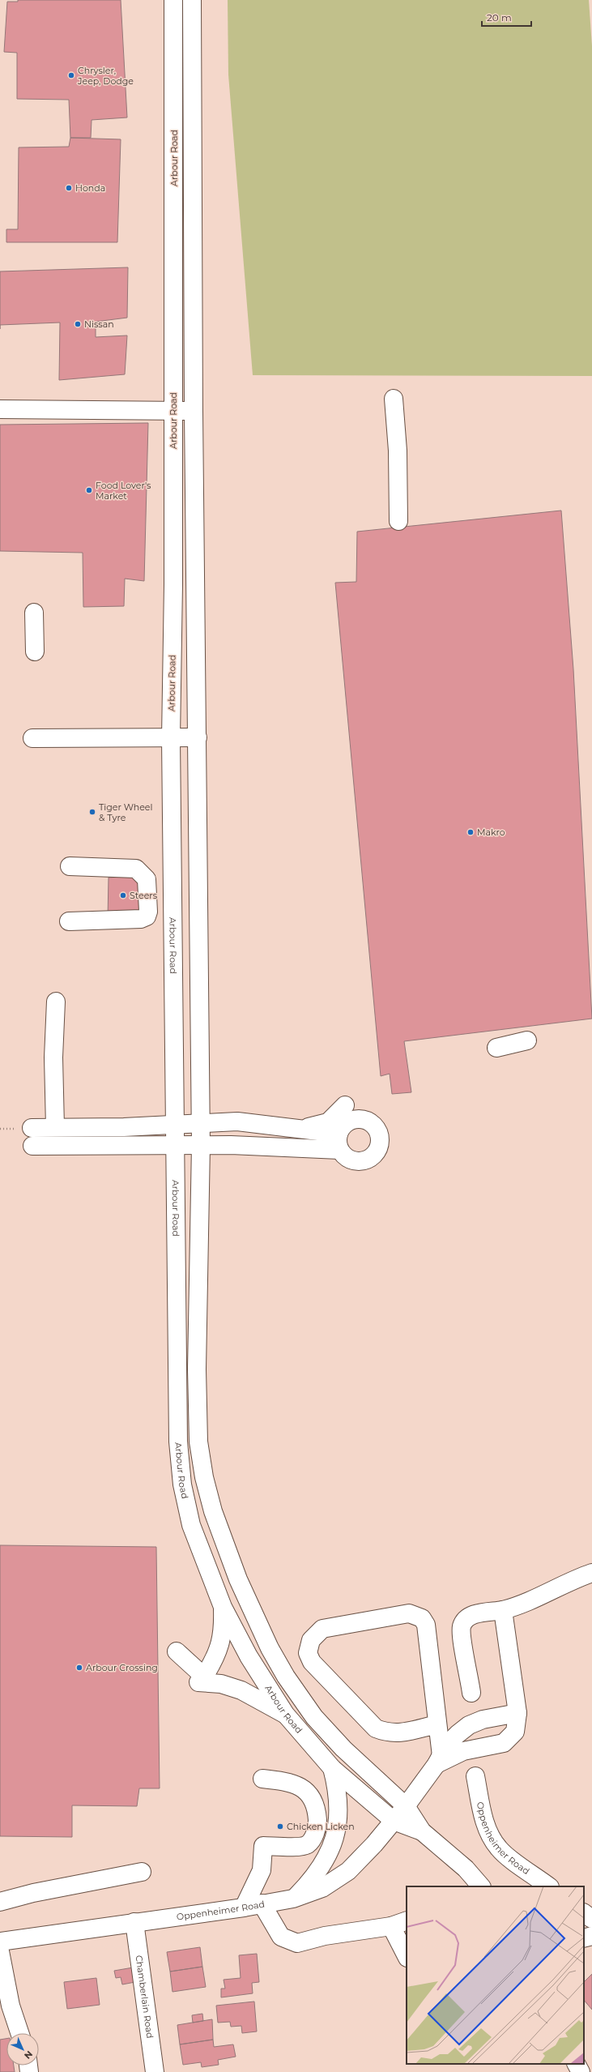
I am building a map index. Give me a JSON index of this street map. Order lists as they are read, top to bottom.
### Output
{
  "streets": {
    "street": ["Arbour Road", "Oppenheimer Road", "Chamberlain Road"]
  },
  "crossings": [
    ["Arbour Road", "Oppenheimer Road"],
    ["Oppenheimer Road", "Chamberlain Road"]
  ],
  "places": [
    "Chrysler, Jeep, Dodge",
    "Honda",
    "Nissan",
    "Food Lover's Market",
    "Tiger Wheel & Tyre",
    "Makro",
    "Steers",
    "Arbour Crossing",
    "Chicken Licken"
  ],
  "scale_bar": "20 m",
  "north": "bottom right"
}
